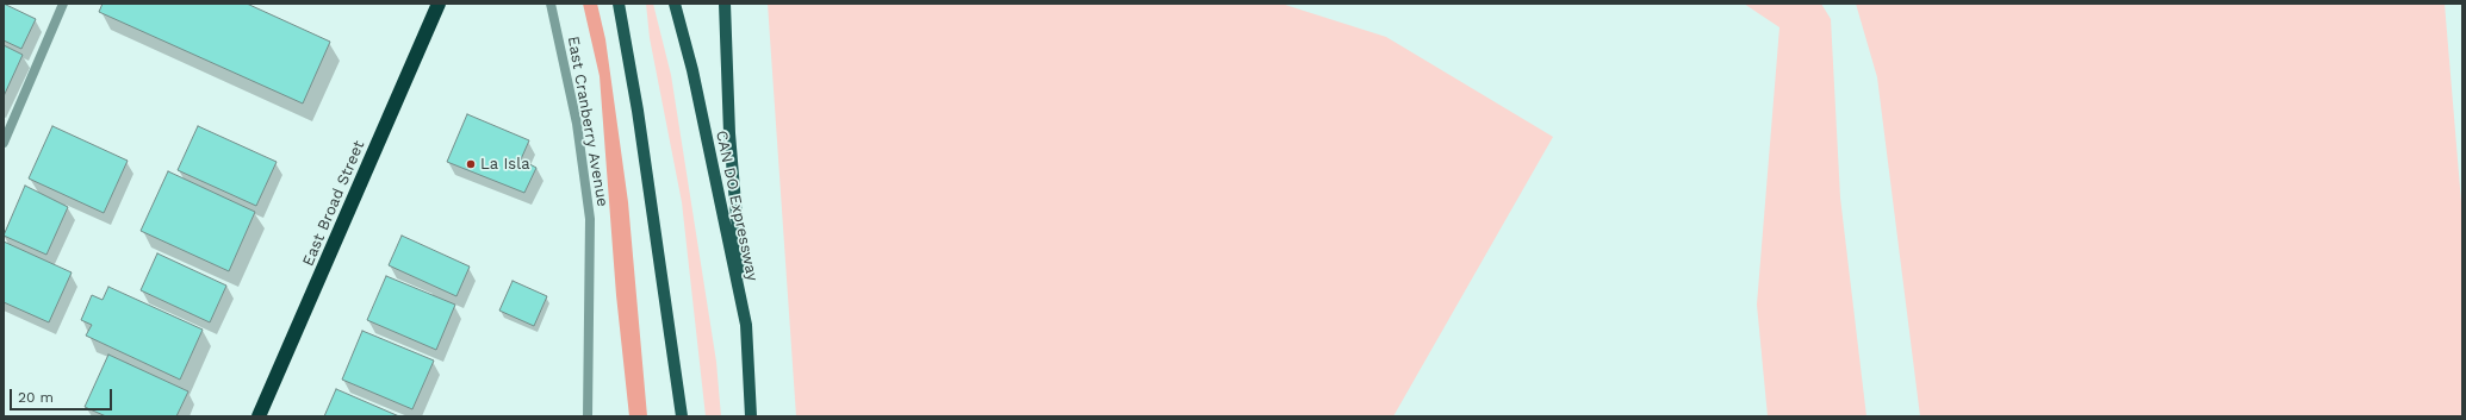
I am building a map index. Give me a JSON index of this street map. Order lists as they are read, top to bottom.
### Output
{
  "streets": {
    "highway": ["East Broad Street"],
    "main road": ["CAN DO Expressway"],
    "street": ["East Cranberry Avenue"]
  },
  "places": ["La Isla"],
  "scale_bar": "20 m"
}
